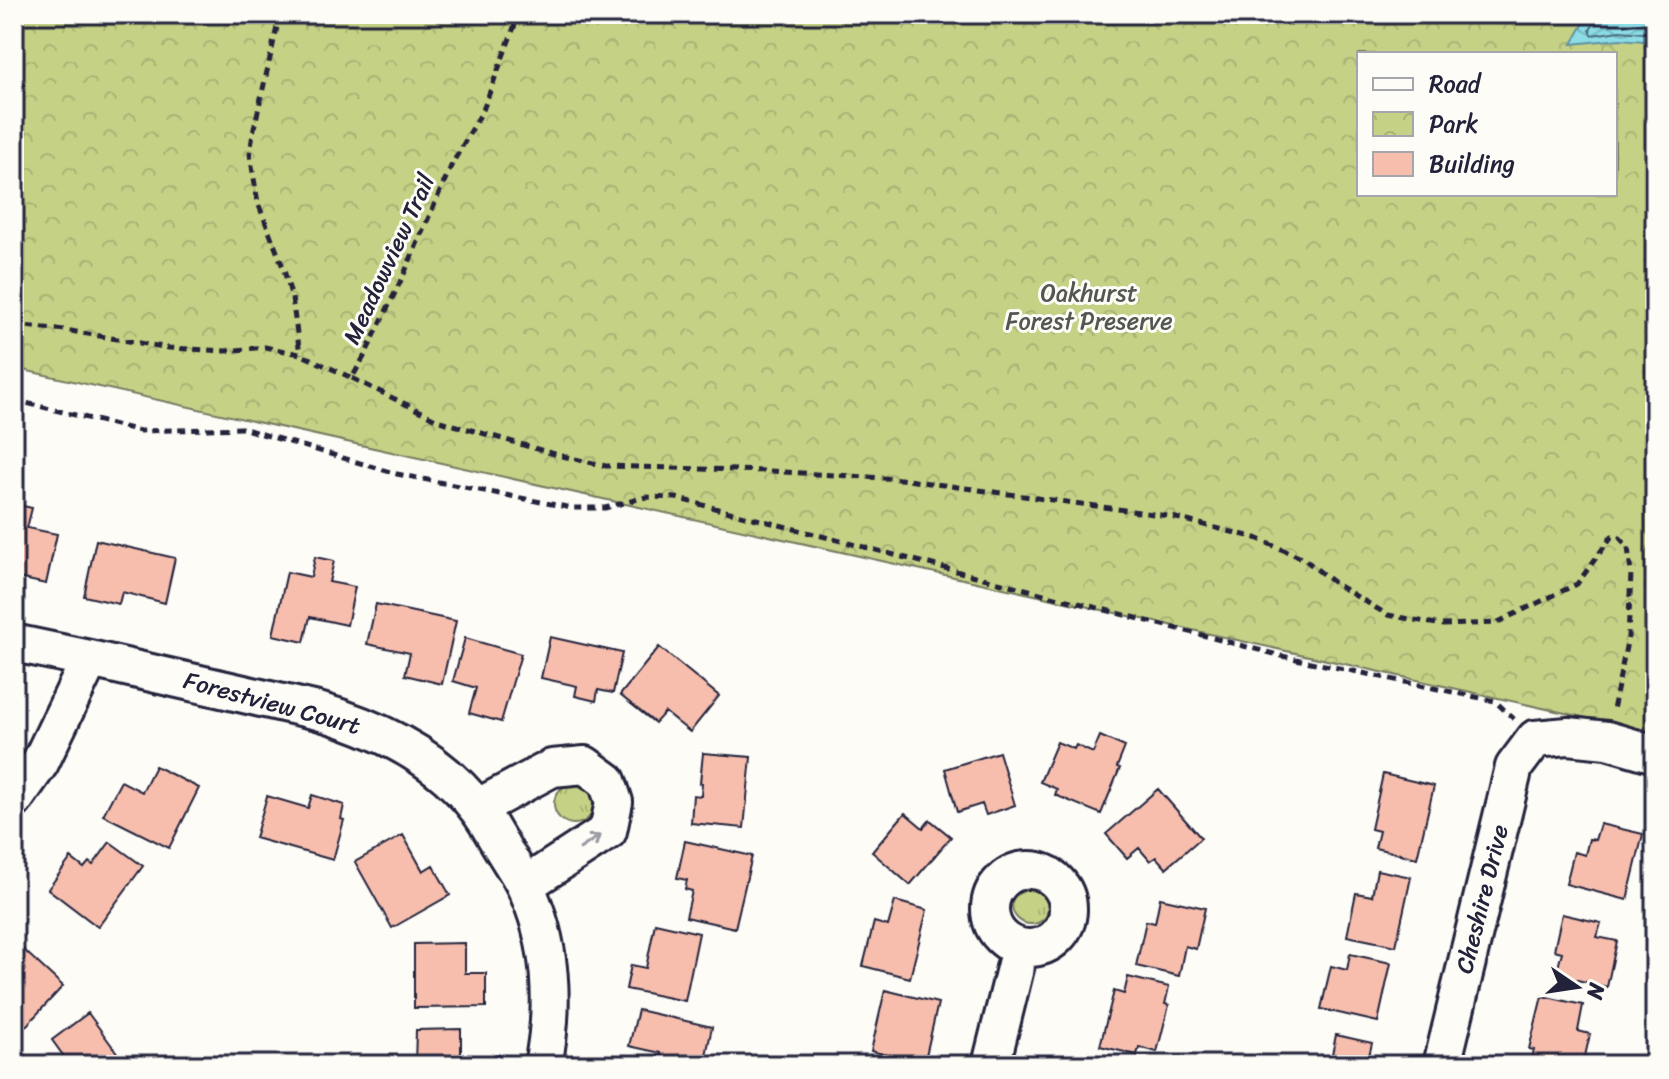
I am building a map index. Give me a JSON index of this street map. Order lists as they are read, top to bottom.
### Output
{
  "streets": {
    "street": ["Forestview Court", "Cheshire Drive"],
    "path": ["Meadowview Trail"]
  },
  "parks": ["Oakhurst Forest Preserve"],
  "legend": ["Road", "Park", "Building"],
  "north": "right"
}
